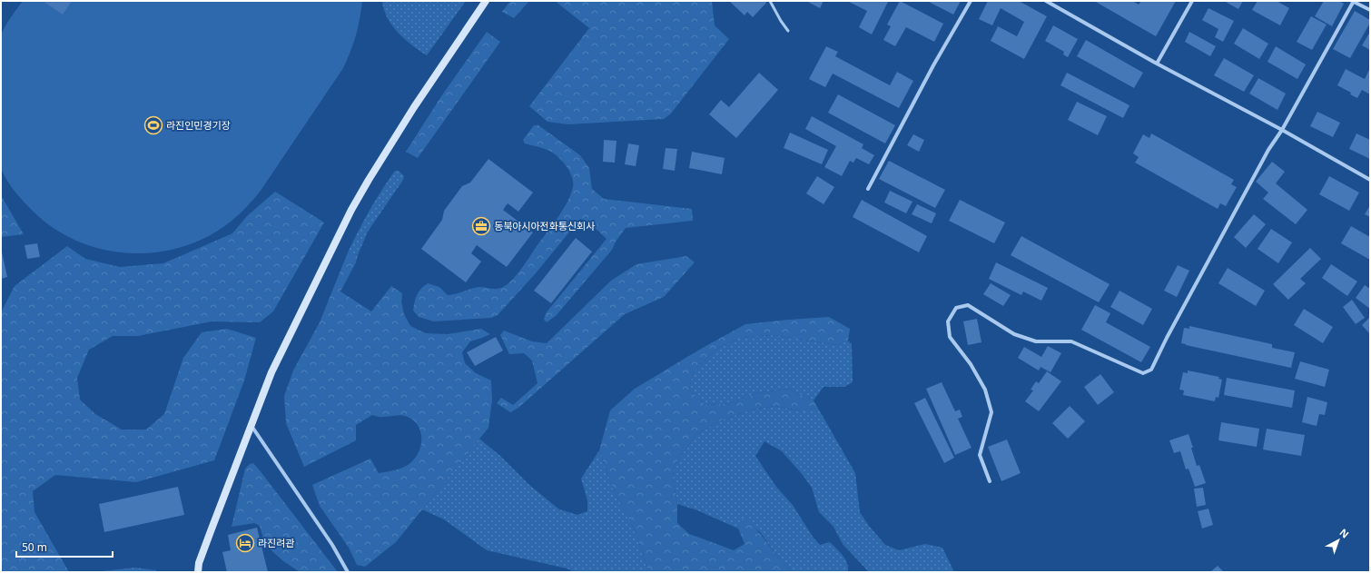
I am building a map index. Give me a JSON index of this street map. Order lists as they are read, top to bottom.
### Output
{
  "places": {
    "sports": ["라진인민경기장"],
    "office": ["동북아시아전화통신회사"],
    "hotel": ["라진려관"]
  },
  "scale_bar": "50 m",
  "north": "top right"
}
